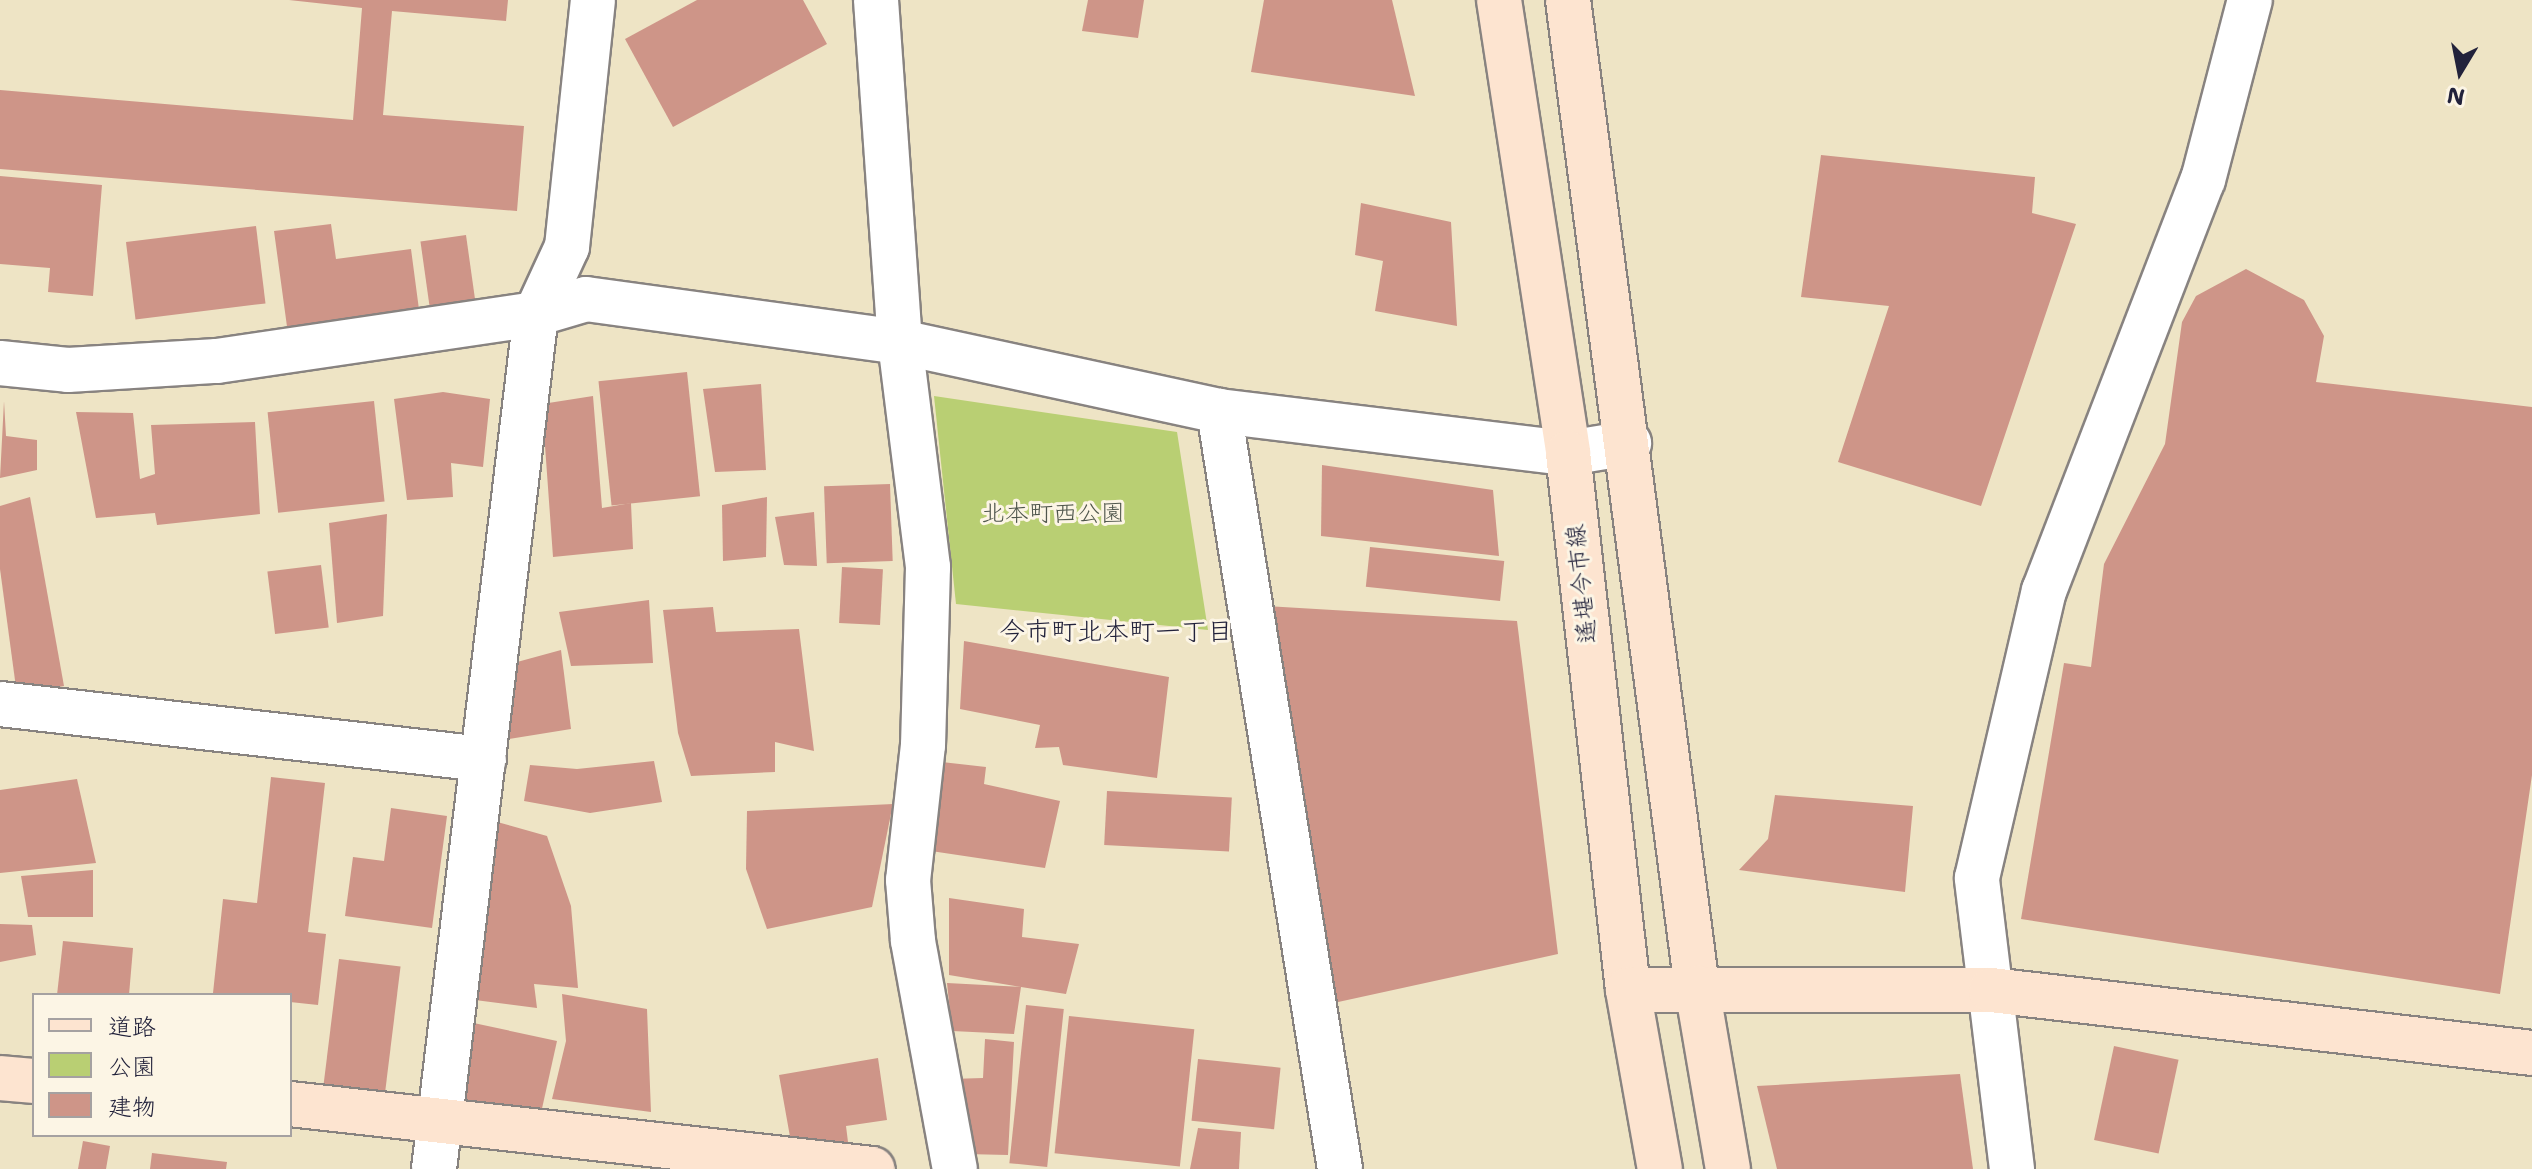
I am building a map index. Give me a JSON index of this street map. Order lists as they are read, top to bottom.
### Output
{
  "streets": {
    "main road": ["遙堪今市線"]
  },
  "districts": ["今市町北本町一丁目"],
  "parks": ["北本町西公園"],
  "legend": ["道路", "公園", "建物"],
  "north": "bottom"
}
